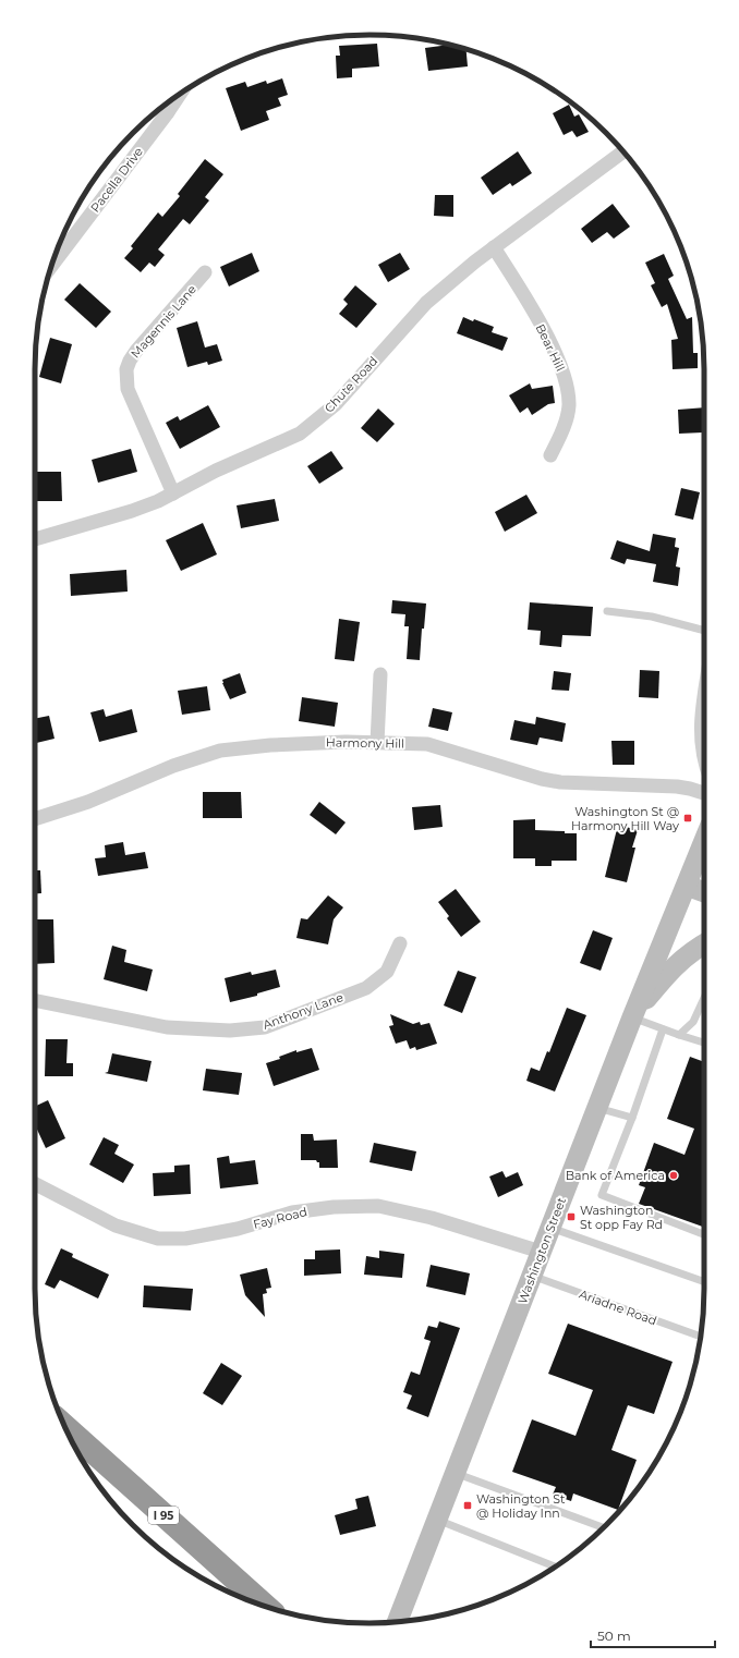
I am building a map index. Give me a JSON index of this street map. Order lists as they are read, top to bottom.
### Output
{
  "streets": {
    "highway": ["I 95"],
    "main road": ["Washington Street"],
    "street": [
      "Pacella Drive",
      "Magennis Lane",
      "Bear Hill",
      "Chute Road",
      "Harmony Hill",
      "Anthony Lane",
      "Fay Road"
    ],
    "lane": ["Ariadne Road"]
  },
  "crossings": [
    ["Magennis Lane", "Chute Road"],
    ["Bear Hill", "Chute Road"],
    ["Fay Road", "Washington Street"],
    ["Washington Street", "Ariadne Road"]
  ],
  "places": {
    "transit": ["Washington St @ Harmony Hill Way", "Washington St opp Fay Rd", "Washington St @ Holiday Inn"],
    "other": ["Bank of America"]
  },
  "scale_bar": "50 m"
}
